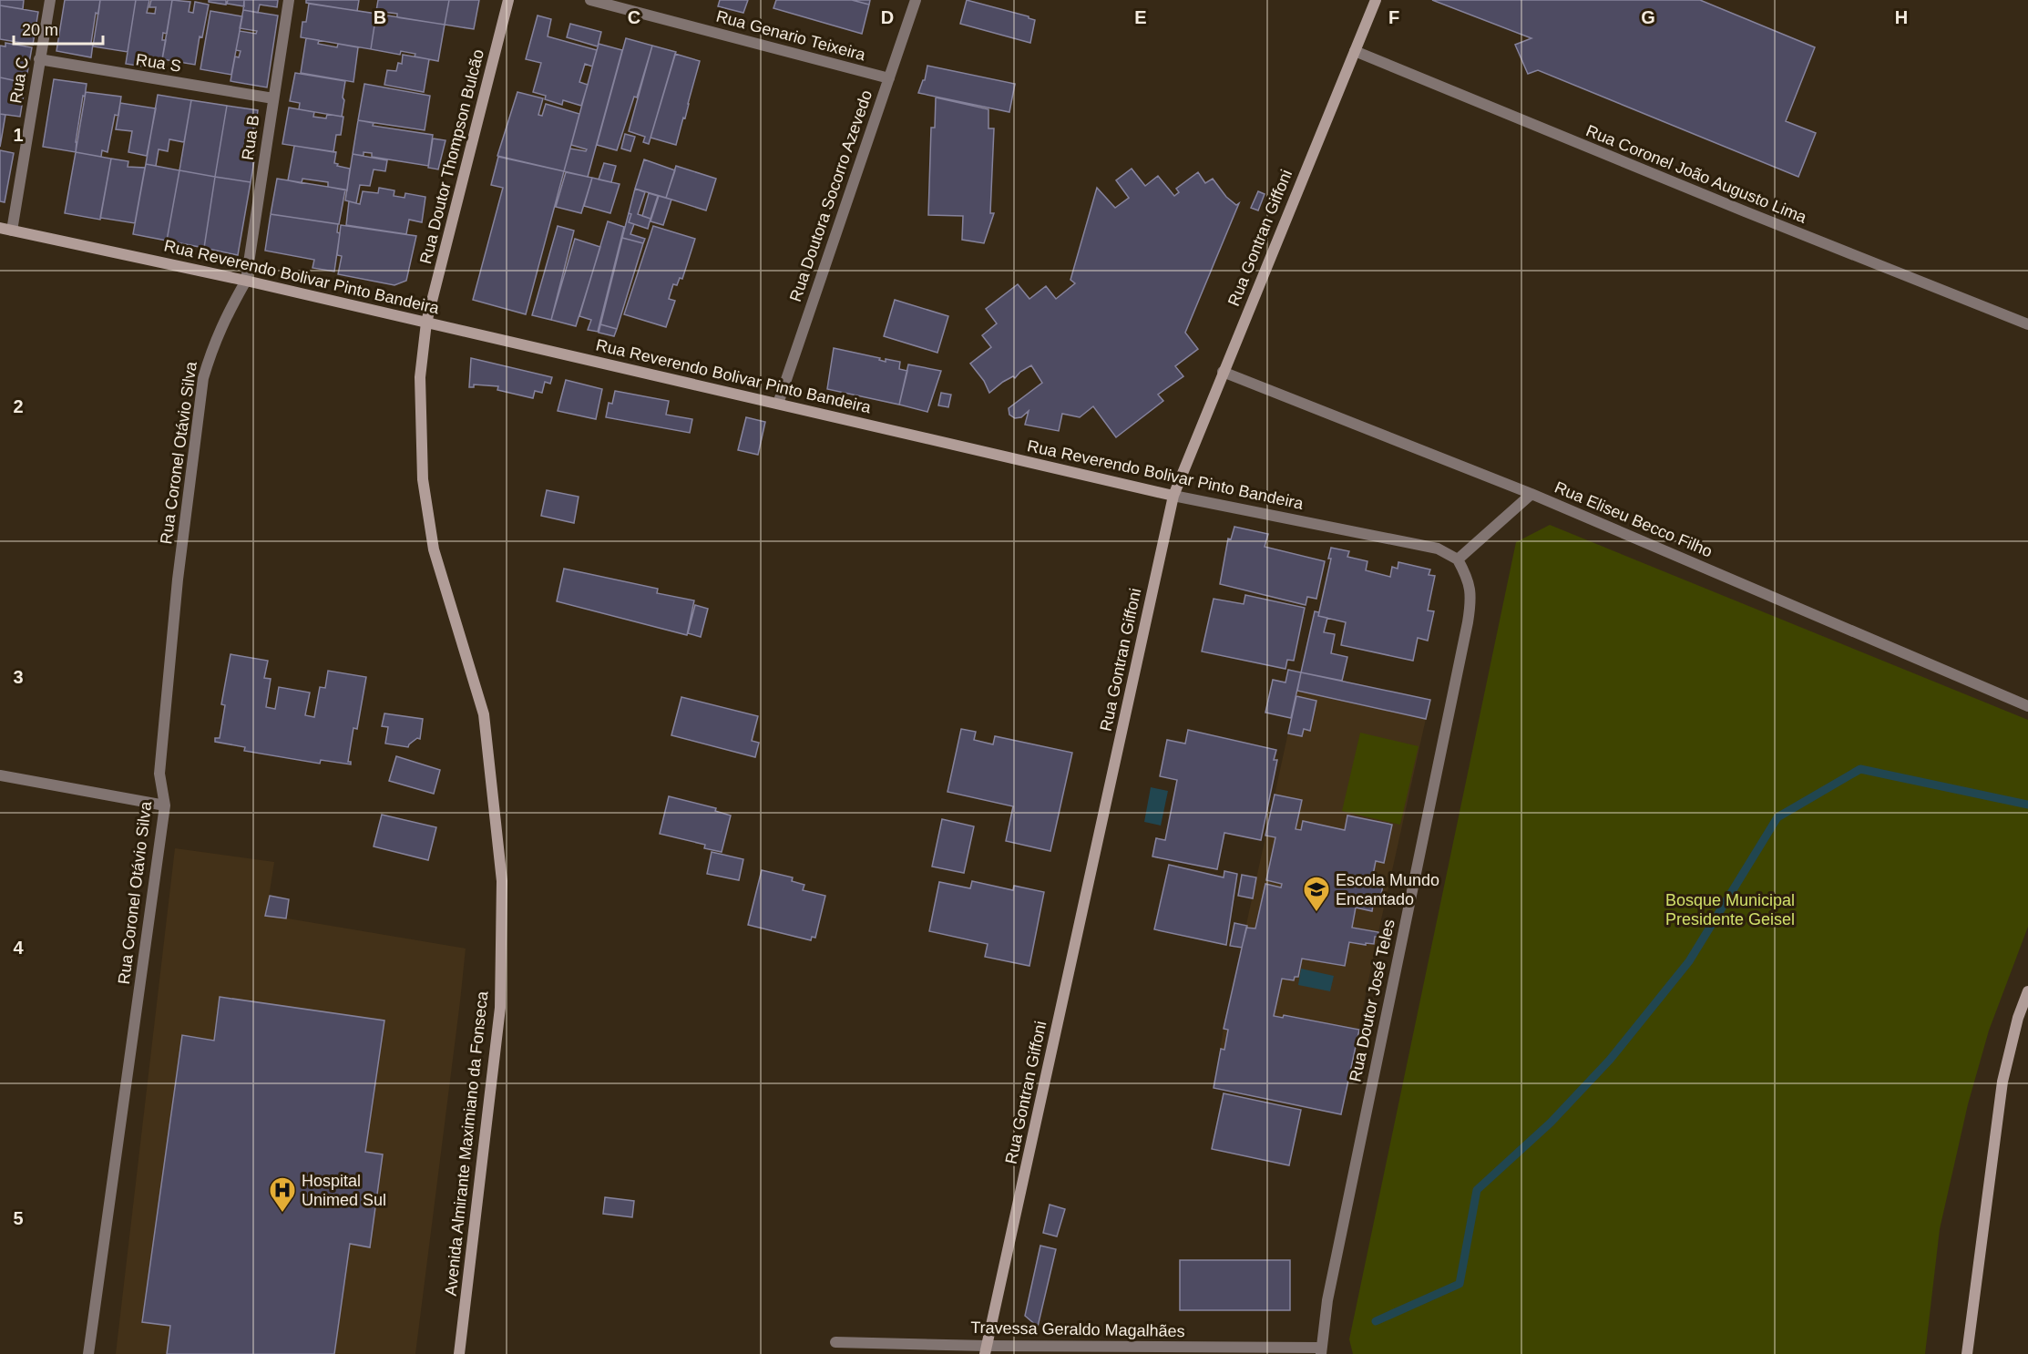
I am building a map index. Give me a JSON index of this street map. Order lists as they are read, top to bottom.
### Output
{
  "streets": {
    "street": [
      "Rua Genario Teixeira",
      "Rua S",
      "Rua C",
      "Rua B",
      "Rua Doutor Thompson Bulcão",
      "Rua Coronel João Augusto Lima",
      "Rua Doutora Socorro Azevedo",
      "Rua Gontran Giffoni",
      "Rua Reverendo Bolivar Pinto Bandeira",
      "Rua Coronel Otávio Silva",
      "Rua Eliseu Becco Filho",
      "Rua Doutor José Teles",
      "Avenida Almirante Maximiano da Fonseca",
      "Travessa Geraldo Magalhães"
    ]
  },
  "crossings": [
    ["Rua Genario Teixeira", "Rua Doutora Socorro Azevedo"],
    ["Rua S", "Rua C"],
    ["Rua S", "Rua B"],
    ["Rua C", "Rua Reverendo Bolivar Pinto Bandeira"],
    ["Rua B", "Rua Reverendo Bolivar Pinto Bandeira"],
    ["Rua B", "Rua Coronel Otávio Silva"],
    ["Rua Doutor Thompson Bulcão", "Rua Reverendo Bolivar Pinto Bandeira"],
    ["Rua Doutor Thompson Bulcão", "Avenida Almirante Maximiano da Fonseca"],
    ["Rua Coronel João Augusto Lima", "Rua Gontran Giffoni"],
    ["Rua Doutora Socorro Azevedo", "Rua Reverendo Bolivar Pinto Bandeira"],
    ["Rua Gontran Giffoni", "Rua Reverendo Bolivar Pinto Bandeira"],
    ["Rua Gontran Giffoni", "Rua Eliseu Becco Filho"],
    ["Rua Gontran Giffoni", "Travessa Geraldo Magalhães"],
    ["Rua Reverendo Bolivar Pinto Bandeira", "Rua Coronel Otávio Silva"],
    ["Rua Reverendo Bolivar Pinto Bandeira", "Rua Doutor José Teles"],
    ["Rua Reverendo Bolivar Pinto Bandeira", "Avenida Almirante Maximiano da Fonseca"],
    ["Rua Doutor José Teles", "Travessa Geraldo Magalhães"]
  ],
  "parks": ["Bosque Municipal Presidente Geisel"],
  "places": {
    "school or university": ["Escola Mundo Encantado"],
    "hospital": ["Hospital Unimed Sul"]
  },
  "scale_bar": "20 m",
  "grid": {
    "columns": [
      "B",
      "C",
      "D",
      "E",
      "F",
      "G",
      "H"
    ],
    "rows": [
      "1",
      "2",
      "3",
      "4",
      "5"
    ]
  }
}
